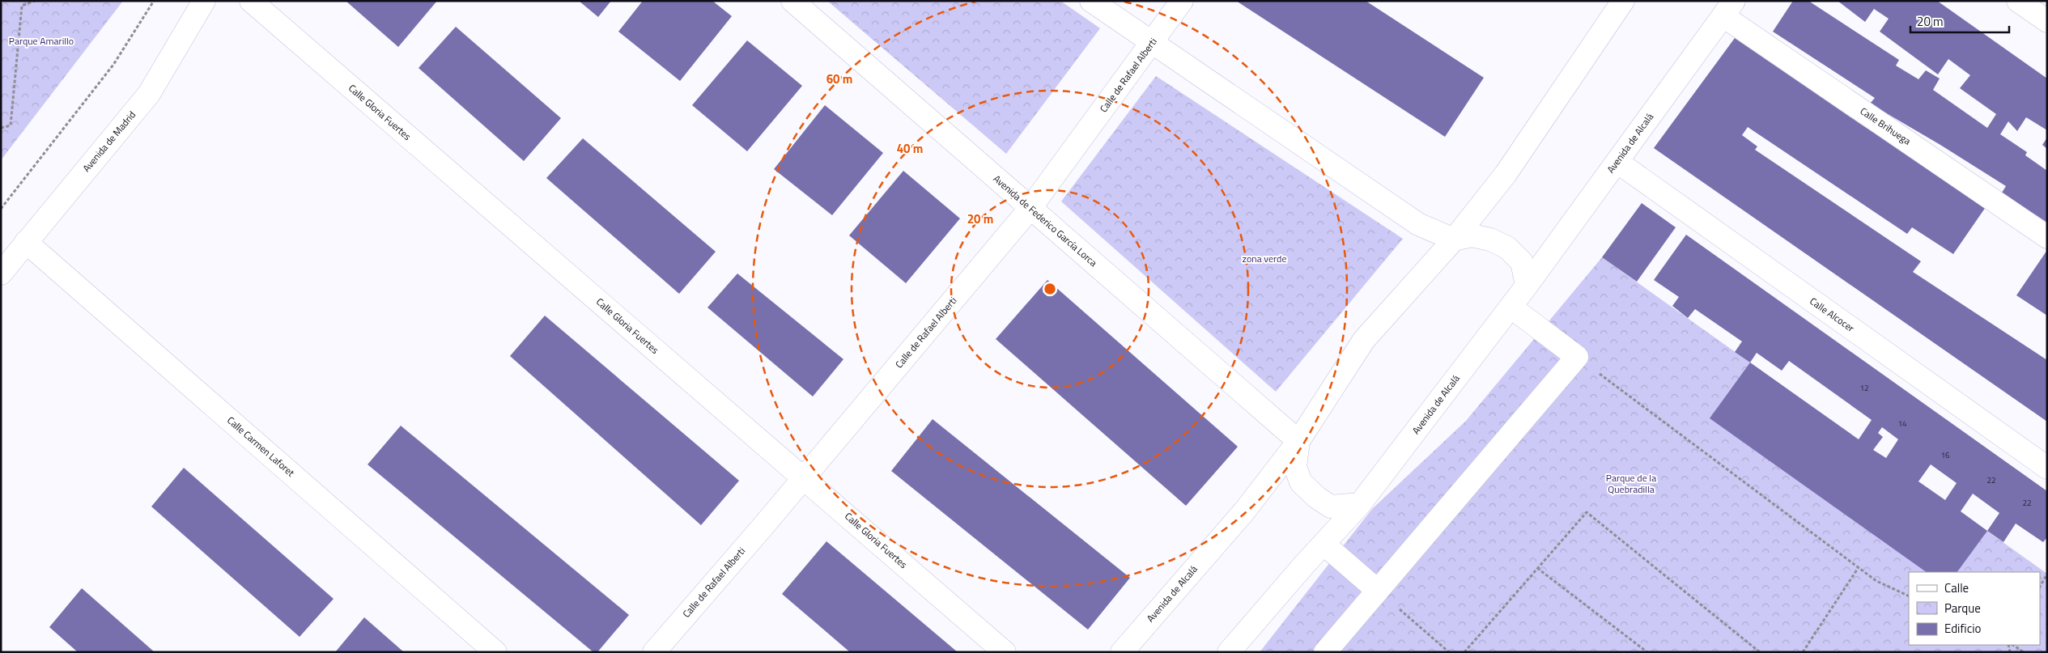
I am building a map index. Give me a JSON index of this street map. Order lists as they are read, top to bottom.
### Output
{
  "streets": {
    "street": [
      "Calle de Rafael Alberti",
      "Calle Gloria Fuertes",
      "Calle Brihuega",
      "Avenida de Madrid",
      "Avenida de Alcalá",
      "Avenida de Federico García Lorca",
      "Calle Alcocer",
      "Calle Carmen Laforet"
    ]
  },
  "crossings": [
    ["Calle de Rafael Alberti", "Calle Gloria Fuertes"],
    ["Calle de Rafael Alberti", "Avenida de Federico García Lorca"],
    ["Calle Brihuega", "Avenida de Alcalá"],
    ["Avenida de Madrid", "Calle Carmen Laforet"],
    ["Avenida de Alcalá", "Avenida de Federico García Lorca"],
    ["Avenida de Alcalá", "Calle Alcocer"]
  ],
  "parks": ["Parque Amarillo", "zona verde", "Parque de la Quebradilla"],
  "house_numbers": [
    "12",
    "14",
    "16",
    "22",
    "22"
  ],
  "legend": ["Calle", "Parque", "Edificio"],
  "scale_bar": "20 m",
  "rings": ["60 m", "40 m", "20 m"]
}
